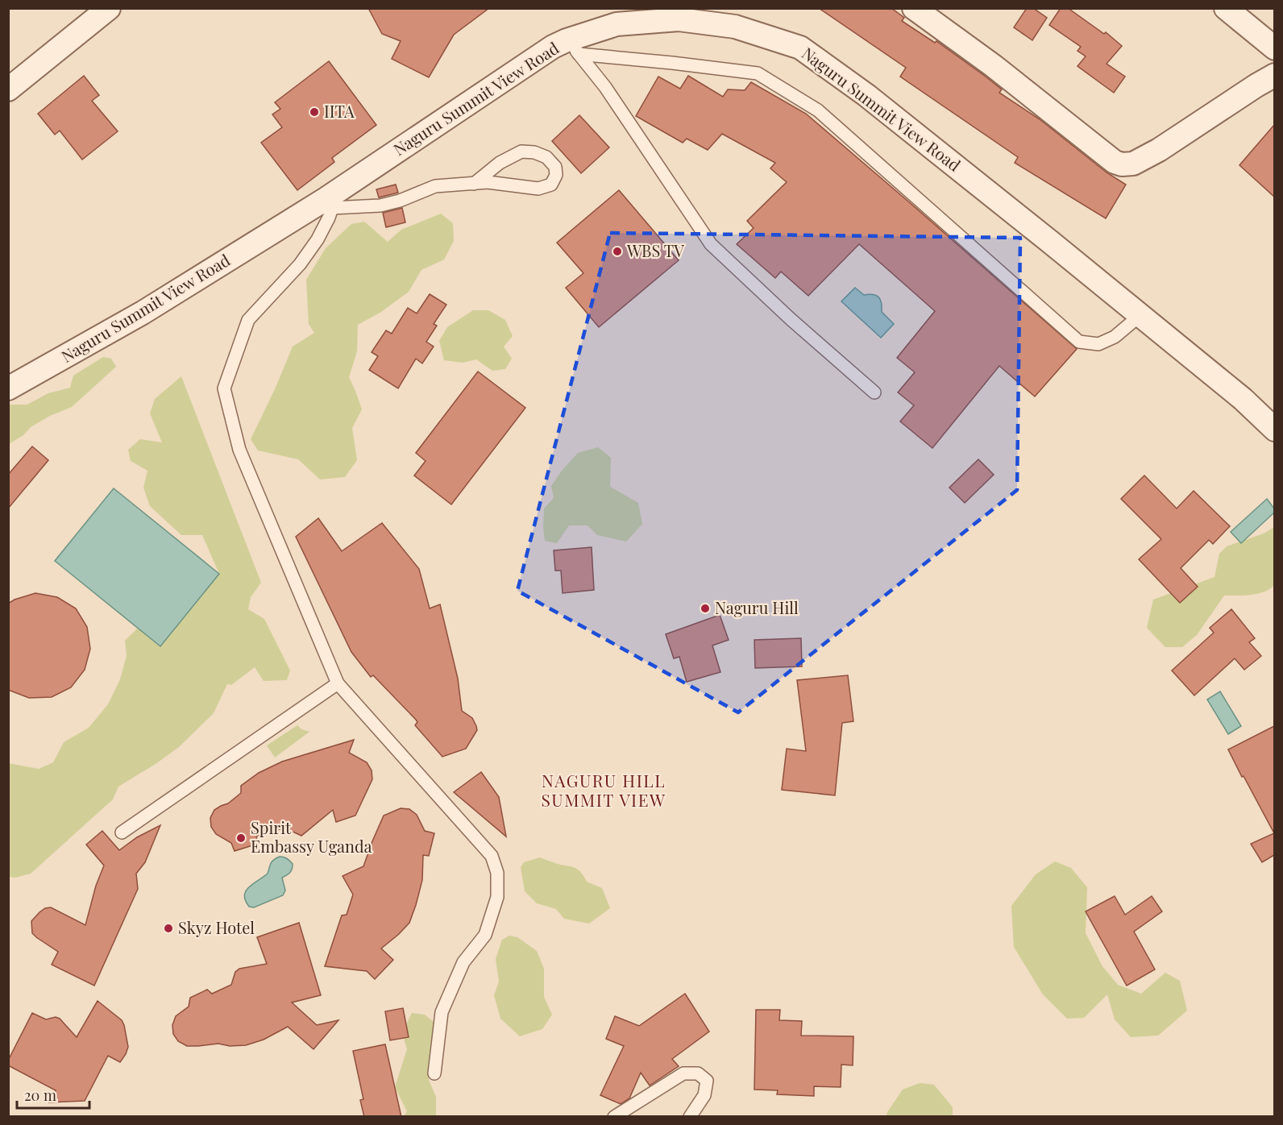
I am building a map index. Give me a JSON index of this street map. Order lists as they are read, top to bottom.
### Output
{
  "streets": {
    "street": ["Naguru Summit View Road"]
  },
  "districts": ["NAGURU HILL SUMMIT VIEW"],
  "places": [
    "IITA",
    "WBS TV",
    "Naguru Hill",
    "Spirit Embassy Uganda",
    "Skyz Hotel"
  ],
  "scale_bar": "20 m"
}
